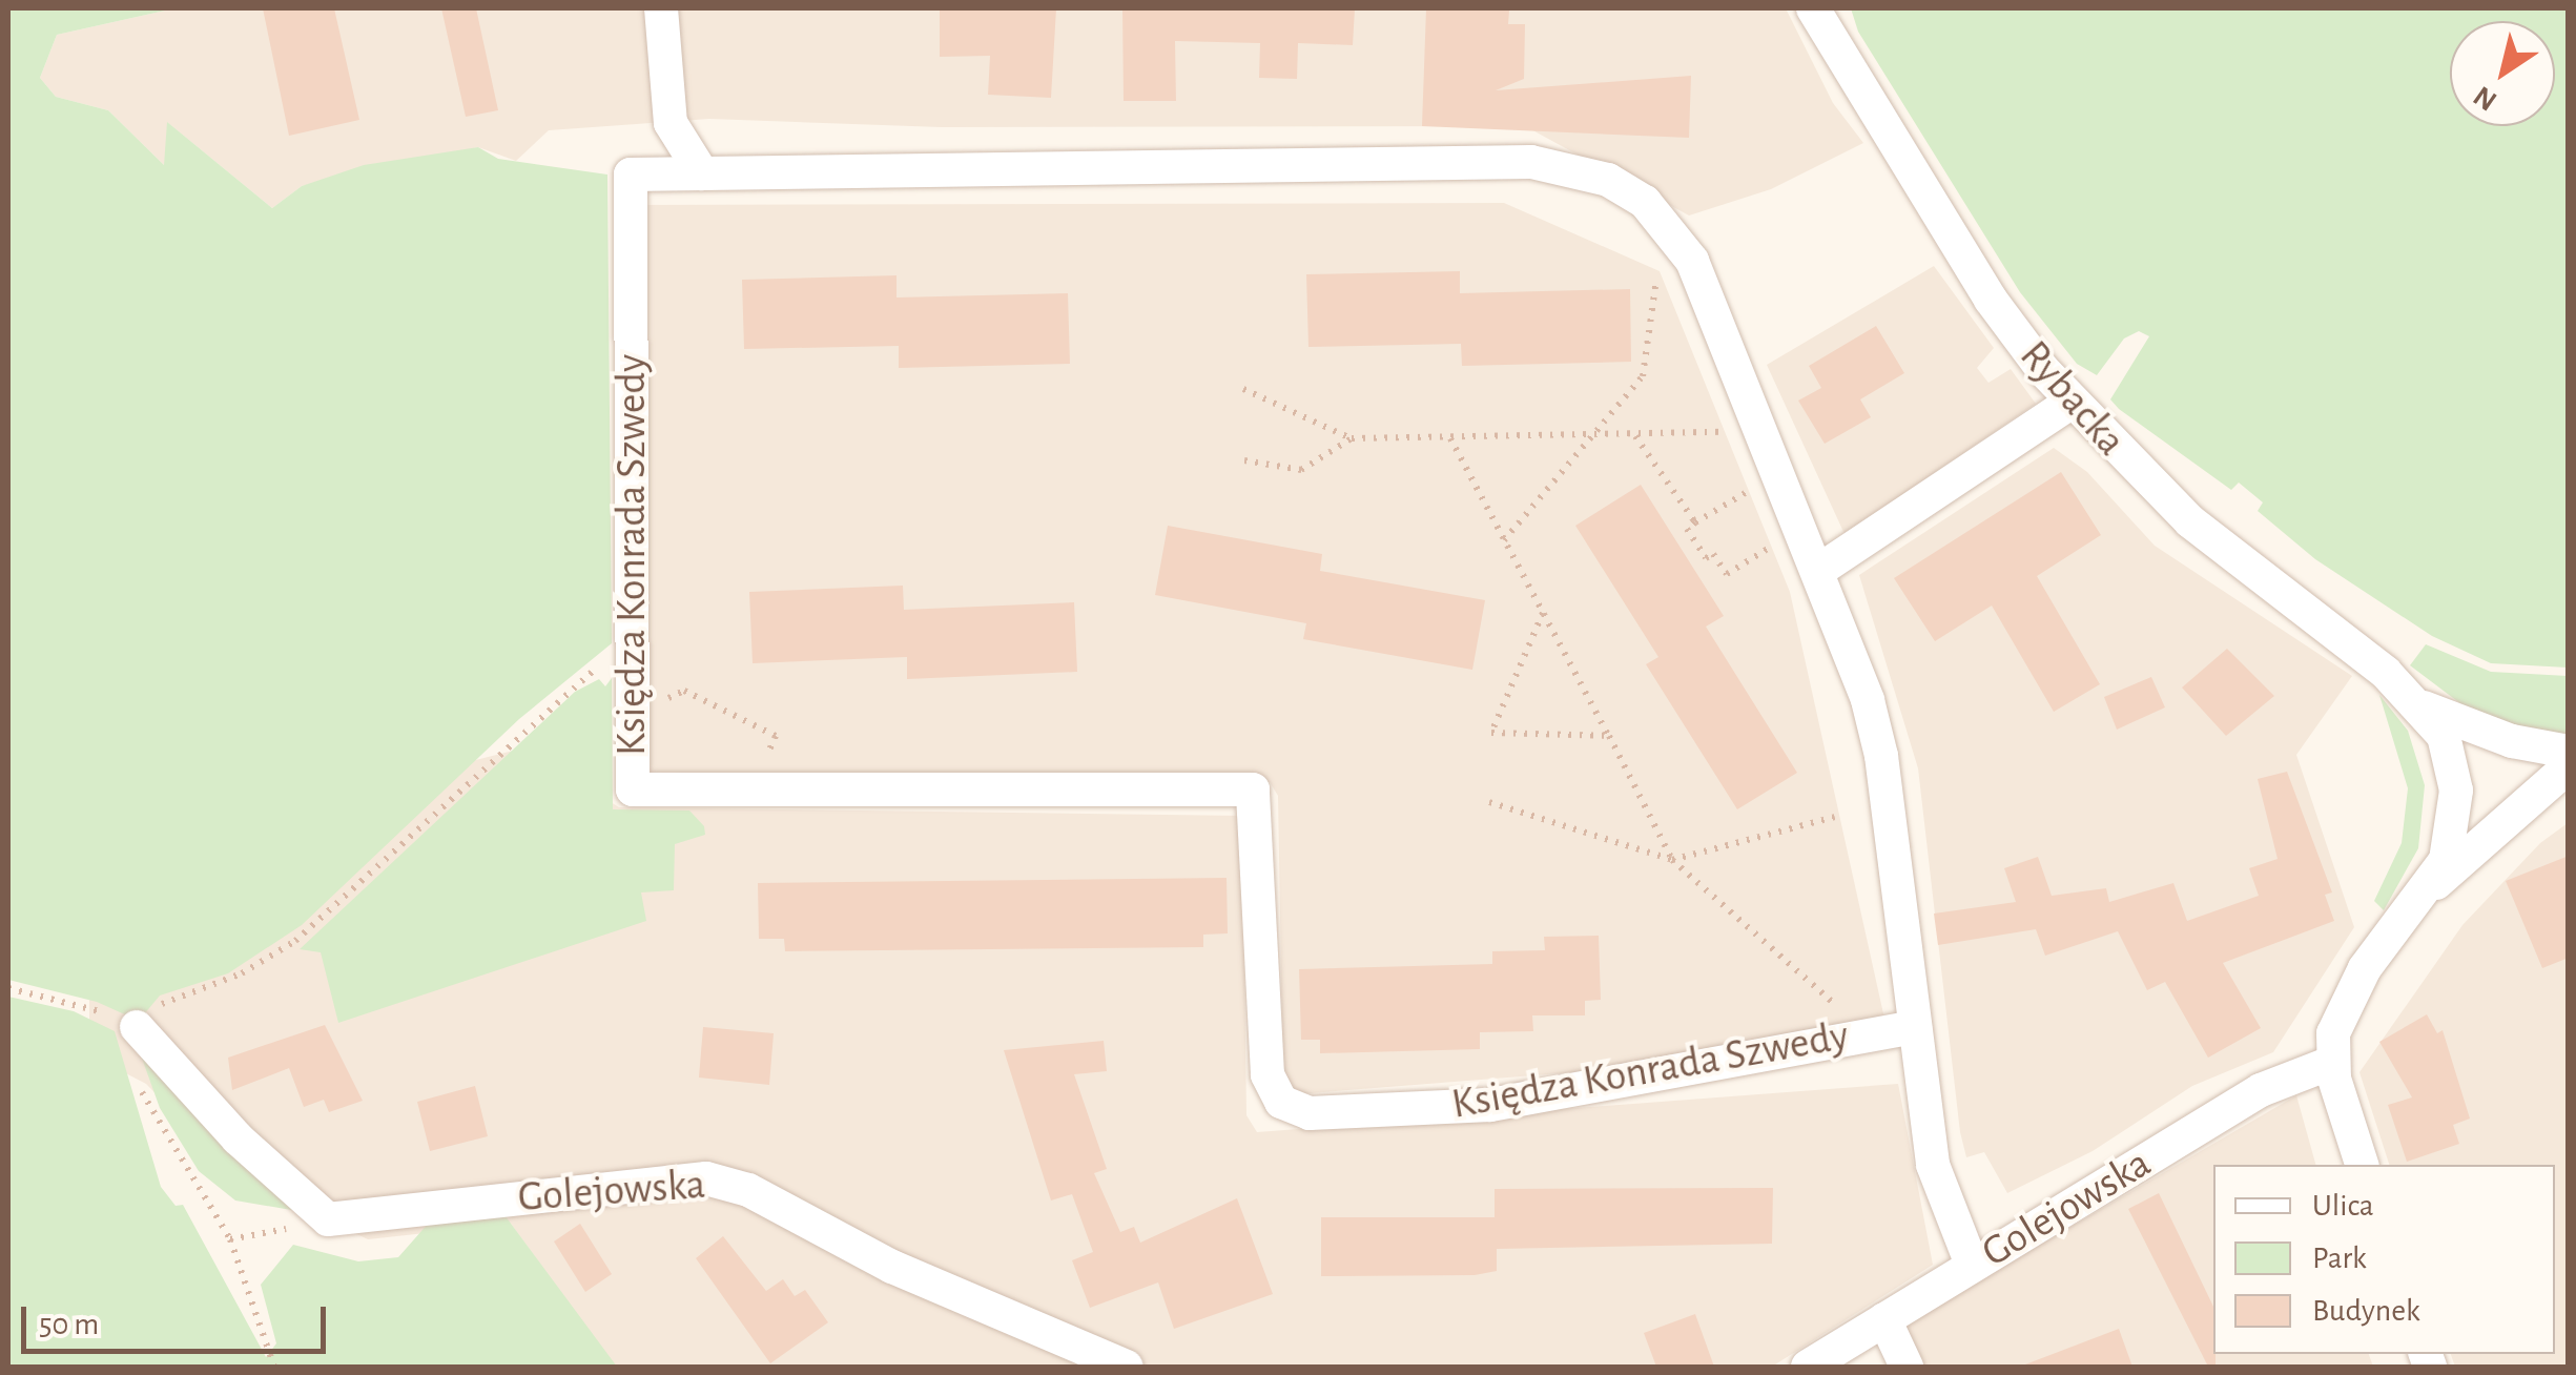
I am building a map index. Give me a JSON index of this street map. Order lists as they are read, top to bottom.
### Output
{
  "streets": {
    "street": ["Rybacka", "Księdza Konrada Szwedy", "Golejowska"]
  },
  "crossings": [
    ["Księdza Konrada Szwedy", "Golejowska"]
  ],
  "legend": ["Ulica", "Park", "Budynek"],
  "scale_bar": "50 m",
  "north": "bottom left"
}
